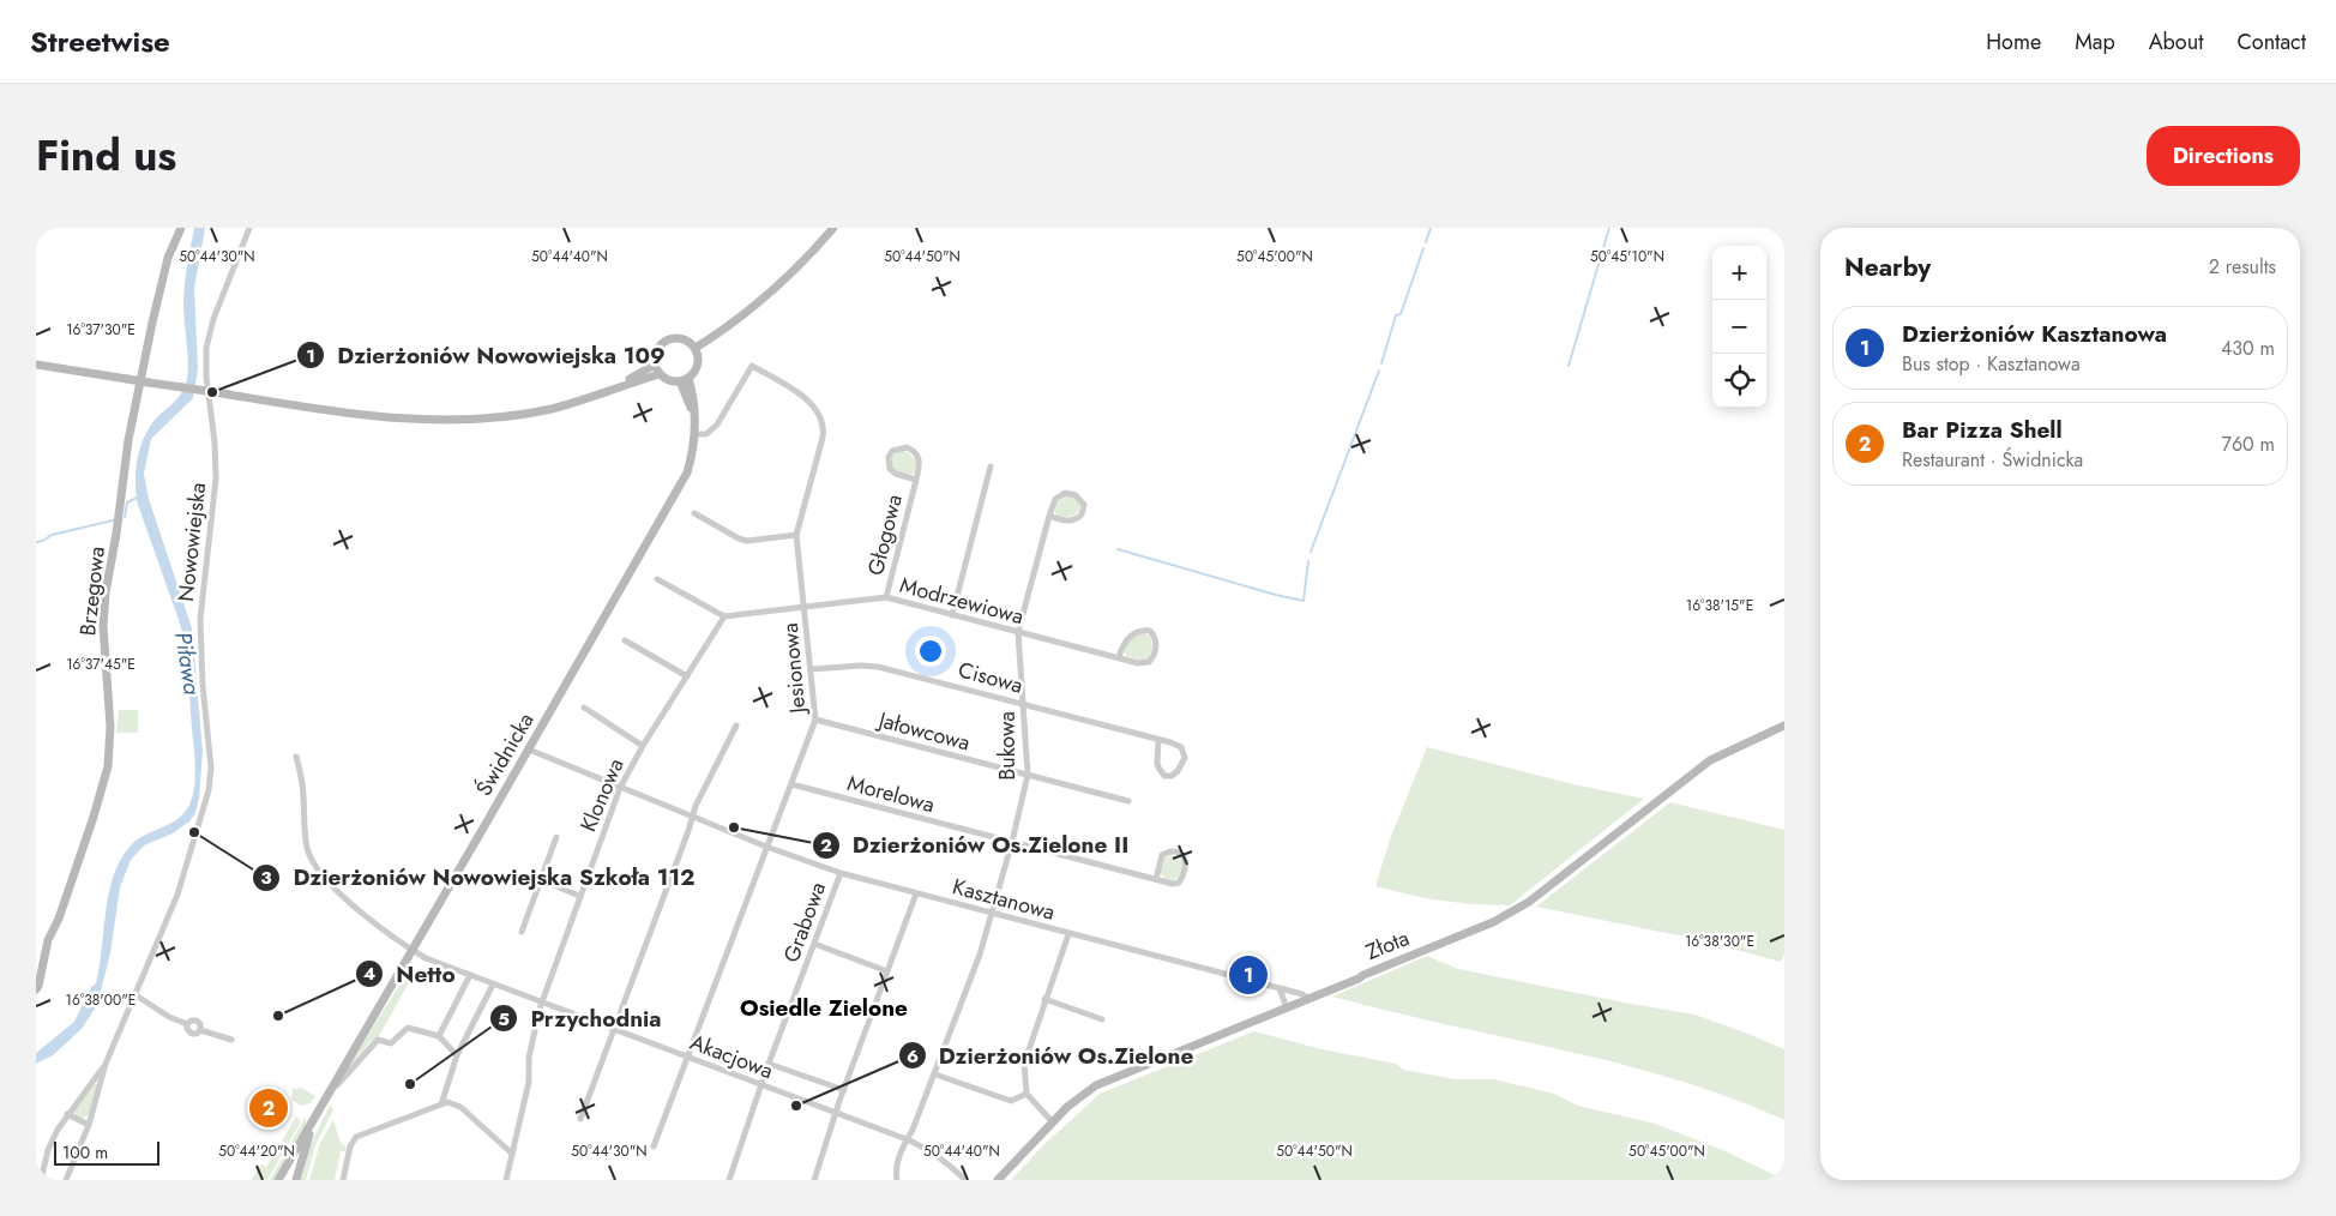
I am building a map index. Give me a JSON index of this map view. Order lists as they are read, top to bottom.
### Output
{
  "streets": {
    "street": [
      "Głogowa",
      "Nowowiejska",
      "Brzegowa",
      "Modrzewiowa",
      "Jesionowa",
      "Cisowa",
      "Jałowcowa",
      "Bukowa",
      "Świdnicka",
      "Morelowa",
      "Klonowa",
      "Kasztanowa",
      "Grabowa",
      "Złota",
      "Akacjowa"
    ]
  },
  "crossings": [
    ["Głogowa", "Modrzewiowa"],
    ["Modrzewiowa", "Jesionowa"],
    ["Modrzewiowa", "Bukowa"],
    ["Modrzewiowa", "Klonowa"],
    ["Jesionowa", "Cisowa"],
    ["Jesionowa", "Jałowcowa"],
    ["Jesionowa", "Świdnicka"],
    ["Jesionowa", "Morelowa"],
    ["Jesionowa", "Kasztanowa"],
    ["Jesionowa", "Akacjowa"],
    ["Cisowa", "Bukowa"],
    ["Jałowcowa", "Bukowa"],
    ["Bukowa", "Morelowa"],
    ["Bukowa", "Kasztanowa"],
    ["Bukowa", "Akacjowa"],
    ["Świdnicka", "Kasztanowa"],
    ["Świdnicka", "Akacjowa"],
    ["Klonowa", "Kasztanowa"],
    ["Klonowa", "Akacjowa"],
    ["Kasztanowa", "Grabowa"],
    ["Kasztanowa", "Złota"],
    ["Grabowa", "Akacjowa"]
  ],
  "districts": ["Osiedle Zielone"],
  "water": ["Piława"],
  "places": [
    "Dzierżoniów Nowowiejska 109",
    "Dzierżoniów Os.Zielone II",
    "Dzierżoniów Nowowiejska Szkoła 112",
    "Netto",
    "Przychodnia",
    "Dzierżoniów Os.Zielone"
  ],
  "scale_bar": "100 m",
  "page": {
    "header": "Streetwise",
    "nav": [
      "Home",
      "Map",
      "About",
      "Contact"
    ],
    "title": "Find us",
    "buttons": "Directions",
    "heading": ["Nearby", "2 results"],
    "map_buttons": ["+", "−"],
    "list": [
      {
        "mark": "1",
        "name": "Dzierżoniów Kasztanowa",
        "note": "Bus stop · Kasztanowa",
        "value": "430 m"
      },
      {
        "mark": "2",
        "name": "Bar Pizza Shell",
        "note": "Restaurant · Świdnicka",
        "value": "760 m"
      }
    ],
    "pins": ["1", "2"],
    "scale": "100 m"
  },
  "coordinates": [
    "50°44'30\"N",
    "50°44'40\"N",
    "50°44'50\"N",
    "50°45'00\"N",
    "50°45'10\"N",
    "16°37'30\"E",
    "16°38'15\"E",
    "16°37'45\"E",
    "16°38'30\"E",
    "16°38'00\"E",
    "50°44'20\"N"
  ]
}
